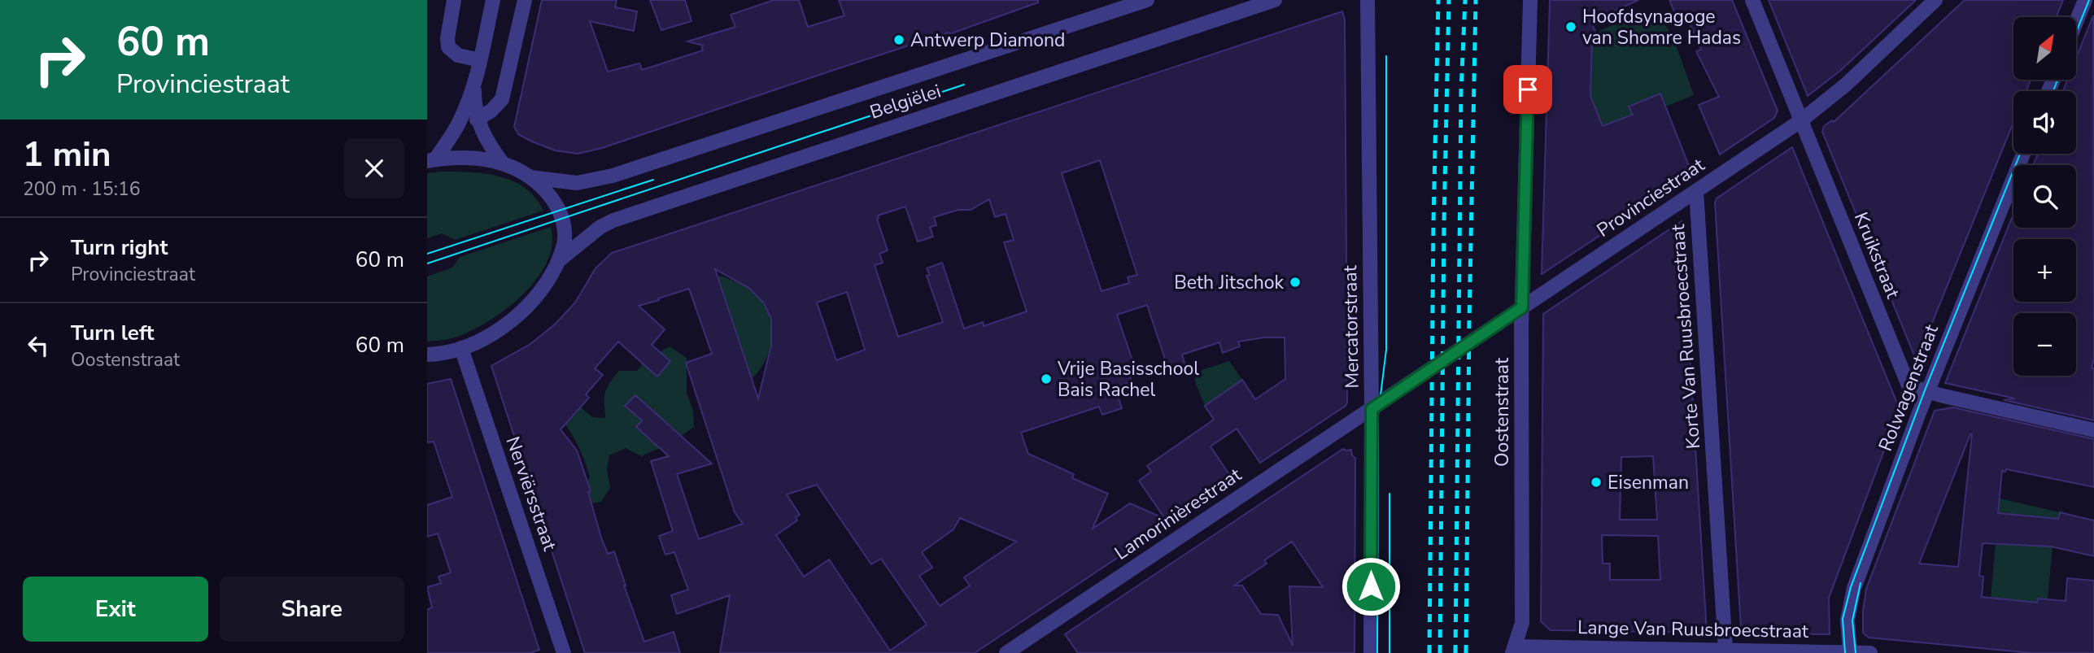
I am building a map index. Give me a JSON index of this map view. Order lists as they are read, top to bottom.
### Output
{
  "streets": {
    "street": [
      "Belgiëlei",
      "Provinciestraat",
      "Kruikstraat",
      "Mercatorstraat",
      "Korte Van Ruusbroecstraat",
      "Rolwagenstraat",
      "Oostenstraat",
      "Nerviërsstraat",
      "Lamorinièrestraat",
      "Lange Van Ruusbroecstraat"
    ]
  },
  "crossings": [
    ["Belgiëlei", "Nerviërsstraat"],
    ["Provinciestraat", "Kruikstraat"],
    ["Provinciestraat", "Mercatorstraat"],
    ["Provinciestraat", "Korte Van Ruusbroecstraat"],
    ["Provinciestraat", "Oostenstraat"],
    ["Provinciestraat", "Lamorinièrestraat"],
    ["Kruikstraat", "Rolwagenstraat"],
    ["Mercatorstraat", "Lamorinièrestraat"],
    ["Korte Van Ruusbroecstraat", "Lange Van Ruusbroecstraat"],
    ["Rolwagenstraat", "Lange Van Ruusbroecstraat"],
    ["Oostenstraat", "Lange Van Ruusbroecstraat"]
  ],
  "places": [
    "Hoofdsynagoge van Shomre Hadas",
    "Antwerp Diamond",
    "Beth Jitschok",
    "Vrije Basisschool Bais Rachel",
    "Eisenman"
  ],
  "north": "top right",
  "page": {
    "turn": ["60 m", "Provinciestraat"],
    "map_buttons": ["+", "−"],
    "heading": ["1 min", "200 m · 15:16"],
    "list": [
      {
        "name": "Turn right",
        "note": "Provinciestraat",
        "value": "60 m"
      },
      {
        "name": "Turn left",
        "note": "Oostenstraat",
        "value": "60 m"
      }
    ],
    "buttons": ["Exit", "Share"]
  }
}
